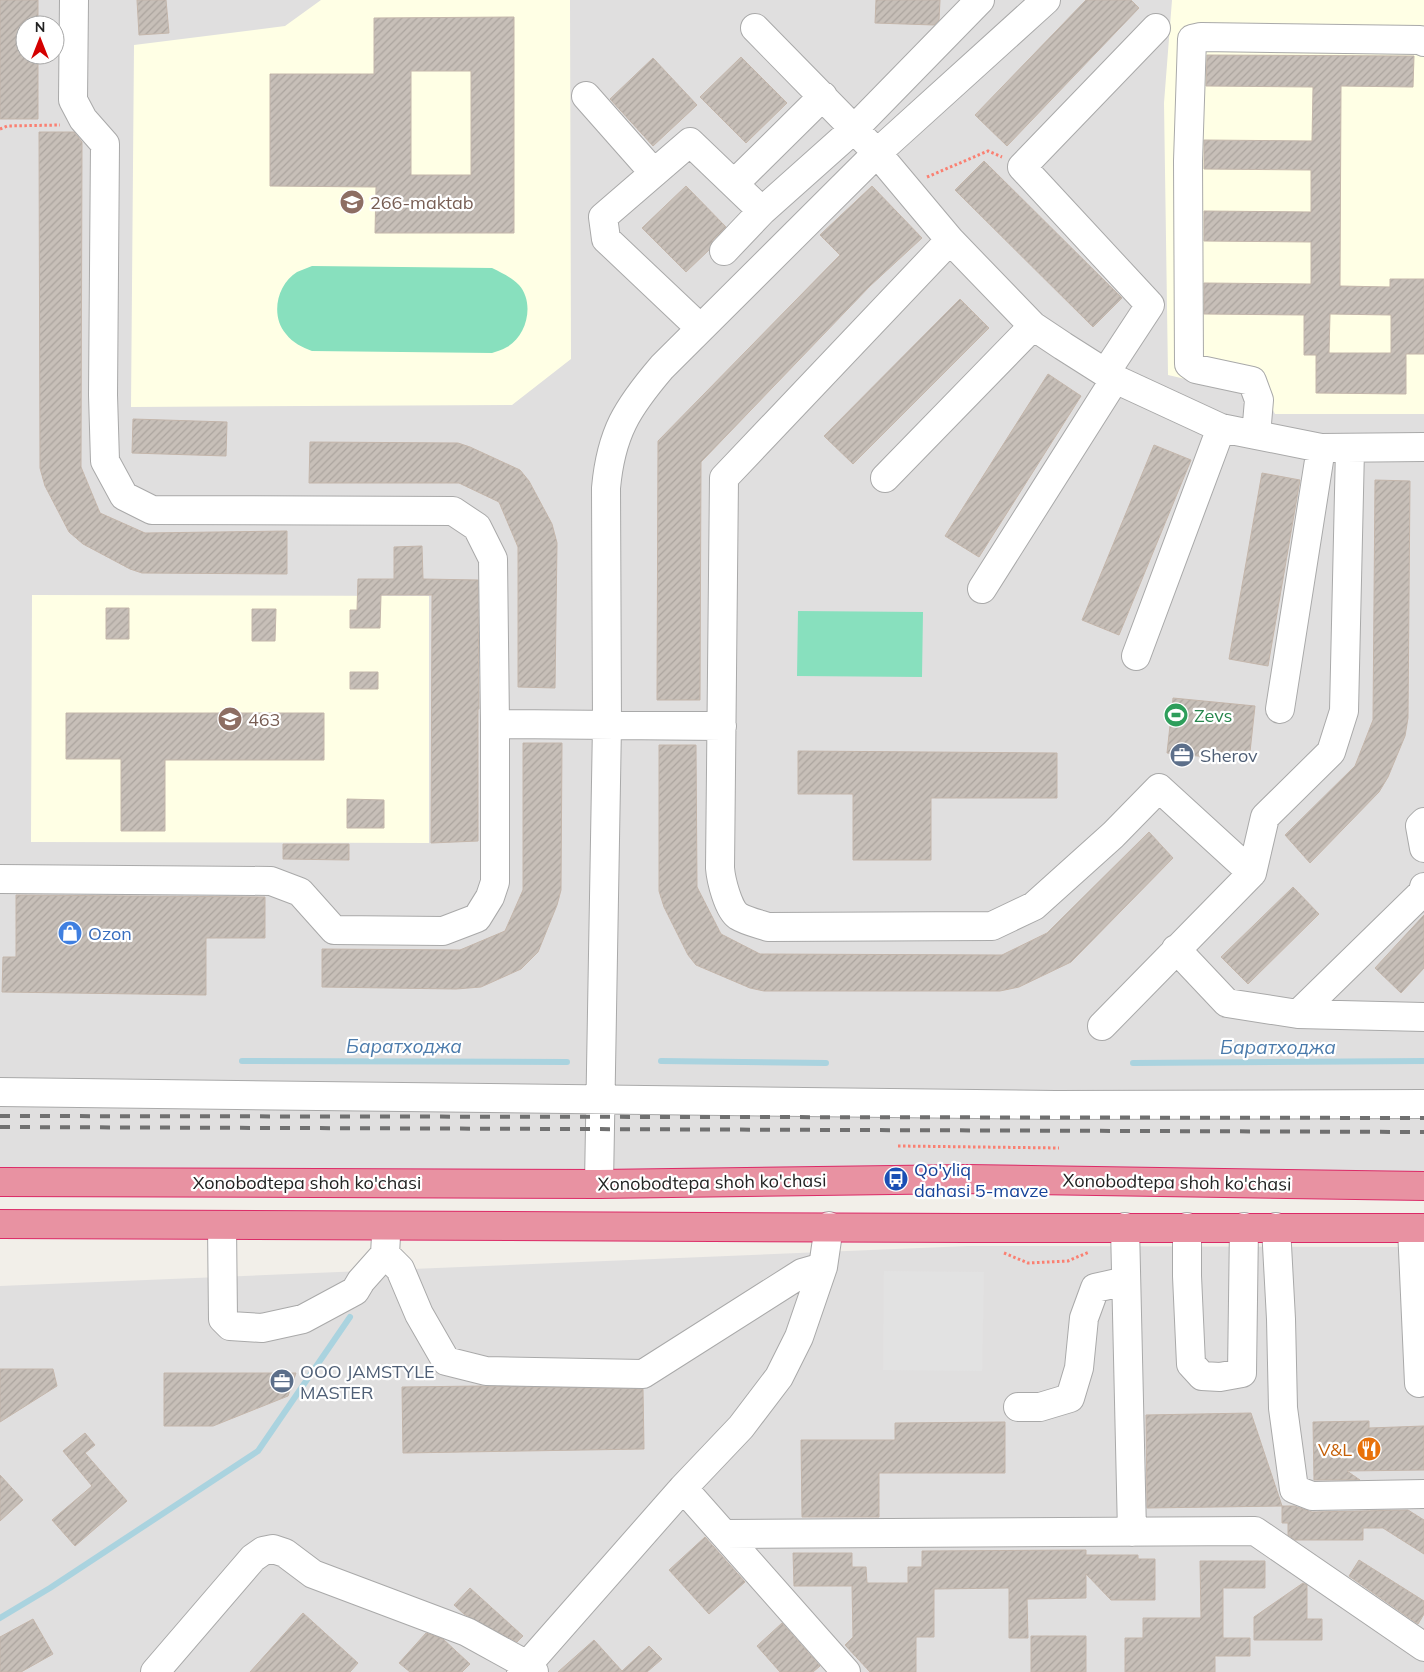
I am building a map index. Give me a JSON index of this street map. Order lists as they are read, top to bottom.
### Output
{
  "streets": {
    "highway": ["Xonobodtepa shoh ko'chasi"]
  },
  "water": ["Баратходжа"],
  "places": {
    "school or university": ["266-maktab", "463"],
    "sports": ["Zevs"],
    "office": ["Sherov", "OOO JAMSTYLE MASTER"],
    "shop": ["Ozon"],
    "bus stop": ["Qo'yliq dahasi 5-mavze"],
    "restaurant": ["V&L"]
  },
  "north": "top"
}
